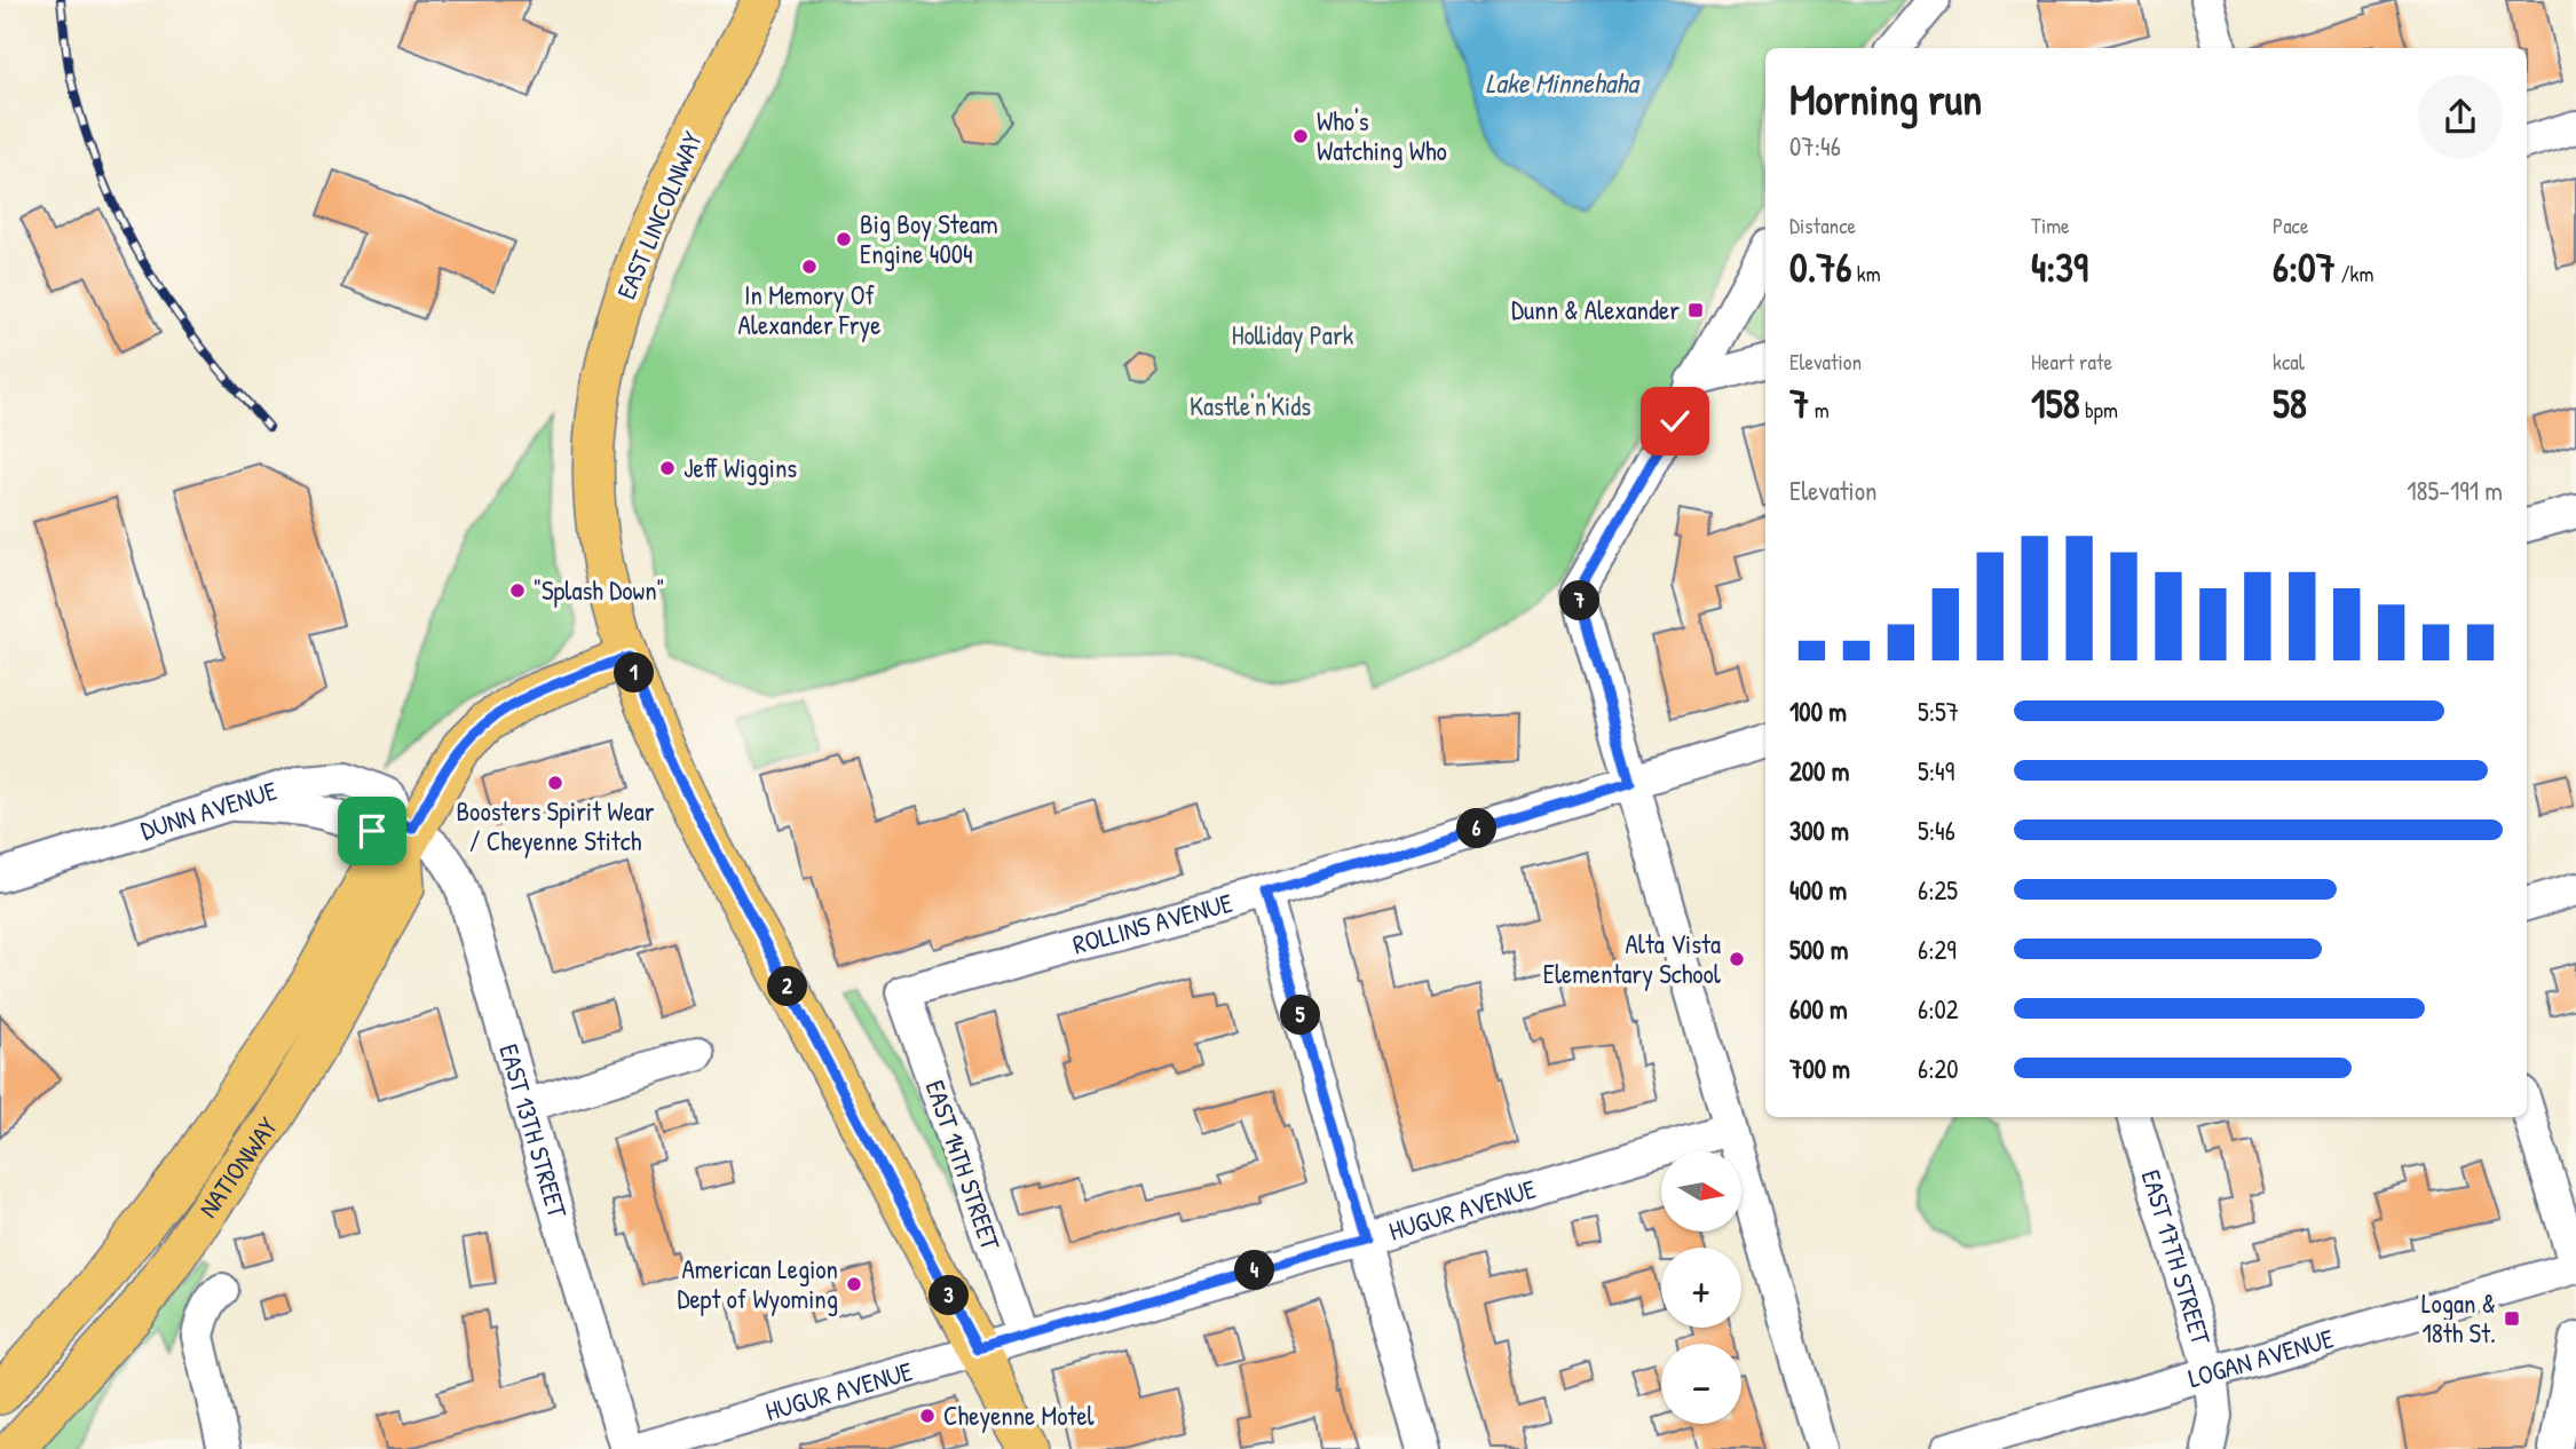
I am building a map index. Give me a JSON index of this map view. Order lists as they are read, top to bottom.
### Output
{
  "streets": {
    "main road": ["EAST LINCOLNWAY", "NATIONWAY"],
    "street": [
      "DUNN AVENUE",
      "ROLLINS AVENUE",
      "EAST 13TH STREET",
      "EAST 14TH STREET",
      "HUGUR AVENUE",
      "EAST 17TH STREET",
      "LOGAN AVENUE"
    ]
  },
  "crossings": [
    ["EAST LINCOLNWAY", "NATIONWAY"],
    ["EAST LINCOLNWAY", "HUGUR AVENUE"],
    ["DUNN AVENUE", "EAST 13TH STREET"],
    ["DUNN AVENUE", "NATIONWAY"],
    ["ROLLINS AVENUE", "EAST 14TH STREET"],
    ["EAST 13TH STREET", "NATIONWAY"],
    ["EAST 14TH STREET", "HUGUR AVENUE"],
    ["EAST 17TH STREET", "LOGAN AVENUE"]
  ],
  "water": ["Lake Minnehaha"],
  "parks": ["Holliday Park", "Kastle'n'Kids"],
  "places": {
    "other": [
      "Who's Watching Who",
      "Big Boy Steam Engine 4004",
      "In Memory Of Alexander Frye",
      "Jeff Wiggins",
      "\"Splash Down\"",
      "Boosters Spirit Wear / Cheyenne Stitch",
      "Alta Vista Elementary School",
      "American Legion Dept of Wyoming",
      "Cheyenne Motel"
    ],
    "transit": ["Dunn & Alexander", "Logan & 18th St."]
  },
  "north": "right",
  "page": {
    "heading": ["Morning run", "07:46"],
    "stats": [
      ["Distance", "0.76 km"],
      ["Time", "4:39"],
      ["Pace", "6:07 /km"],
      ["Elevation", "7 m"],
      ["Heart rate", "158 bpm"],
      ["kcal", "58"]
    ],
    "chart": ["Elevation", "185–191 m"],
    "pins": [
      "7",
      "1",
      "6",
      "2",
      "5",
      "4",
      "3"
    ],
    "list": [
      {
        "name": "100 m",
        "note": "5:57"
      },
      {
        "name": "200 m",
        "note": "5:49"
      },
      {
        "name": "300 m",
        "note": "5:46"
      },
      {
        "name": "400 m",
        "note": "6:25"
      },
      {
        "name": "500 m",
        "note": "6:29"
      },
      {
        "name": "600 m",
        "note": "6:02"
      },
      {
        "name": "700 m",
        "note": "6:20"
      }
    ],
    "map_buttons": ["+", "−"]
  }
}
